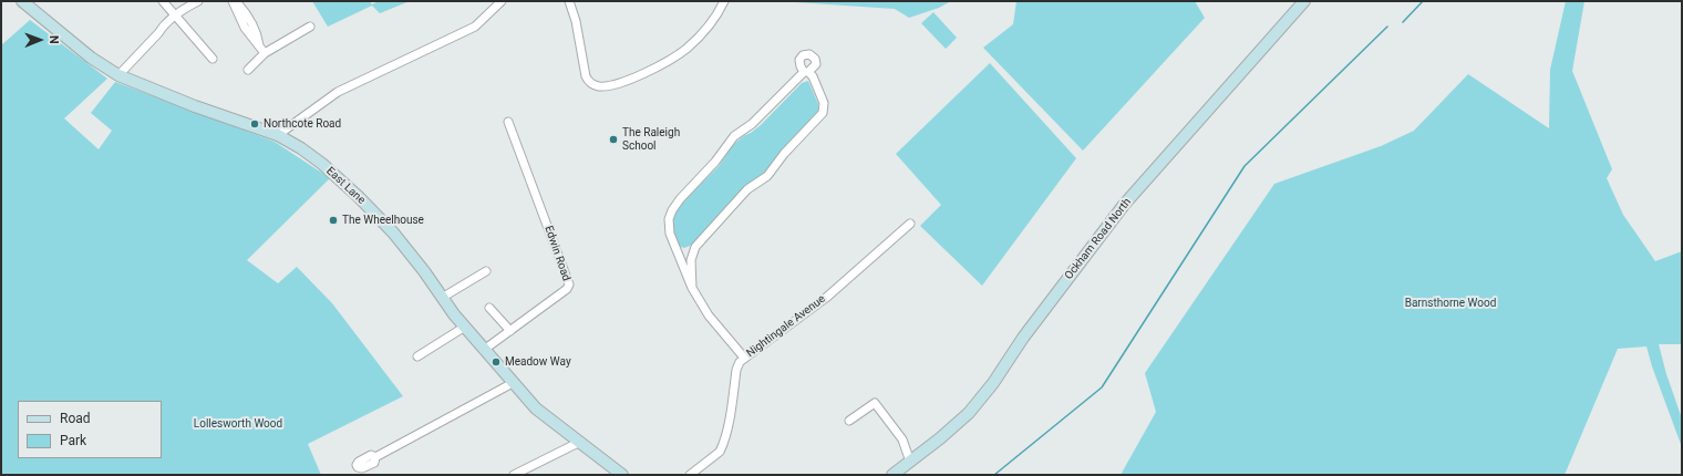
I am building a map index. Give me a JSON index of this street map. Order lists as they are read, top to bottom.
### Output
{
  "streets": {
    "street": [
      "East Lane",
      "Ockham Road North",
      "Edwin Road",
      "Nightingale Avenue"
    ]
  },
  "crossings": [
    ["East Lane", "Edwin Road"]
  ],
  "parks": ["Barnsthorne Wood", "Lollesworth Wood"],
  "places": [
    "Northcote Road",
    "The Raleigh School",
    "The Wheelhouse",
    "Meadow Way"
  ],
  "legend": ["Road", "Park"],
  "north": "right"
}
